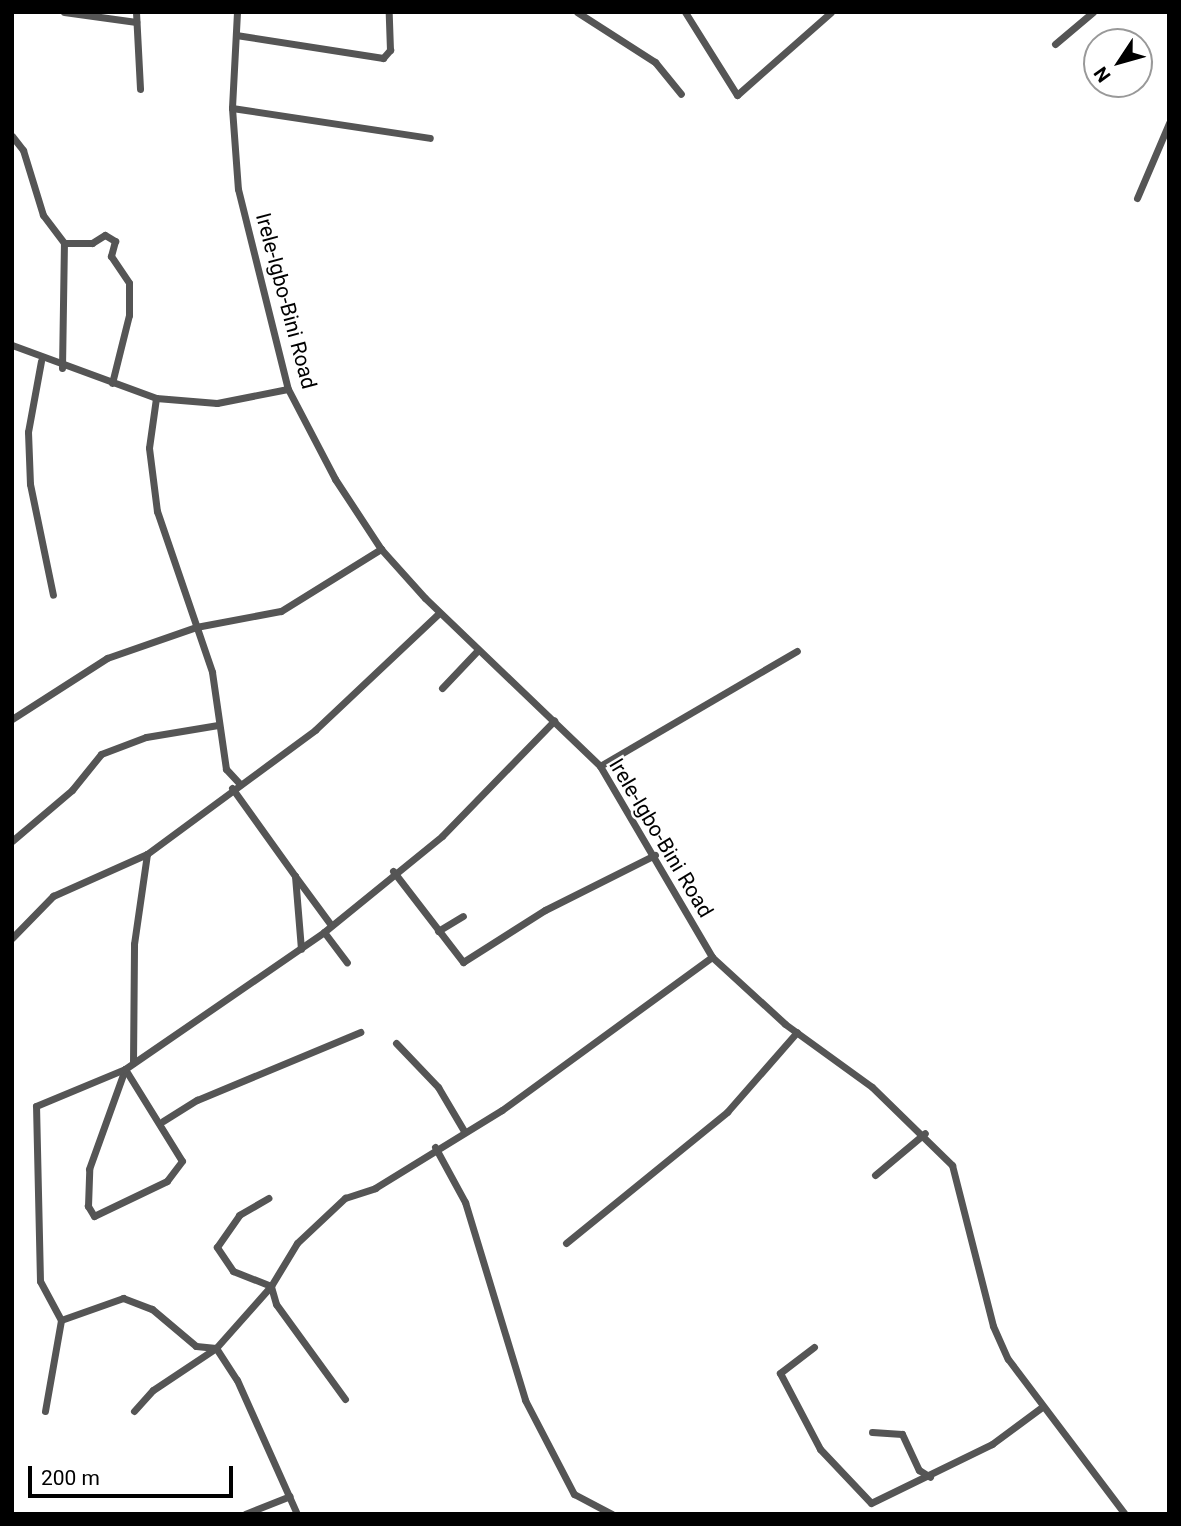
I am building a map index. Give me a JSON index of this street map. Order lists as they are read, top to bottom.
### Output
{
  "streets": {
    "street": ["Irele-Igbo-Bini Road"]
  },
  "scale_bar": "200 m",
  "north": "bottom left"
}
